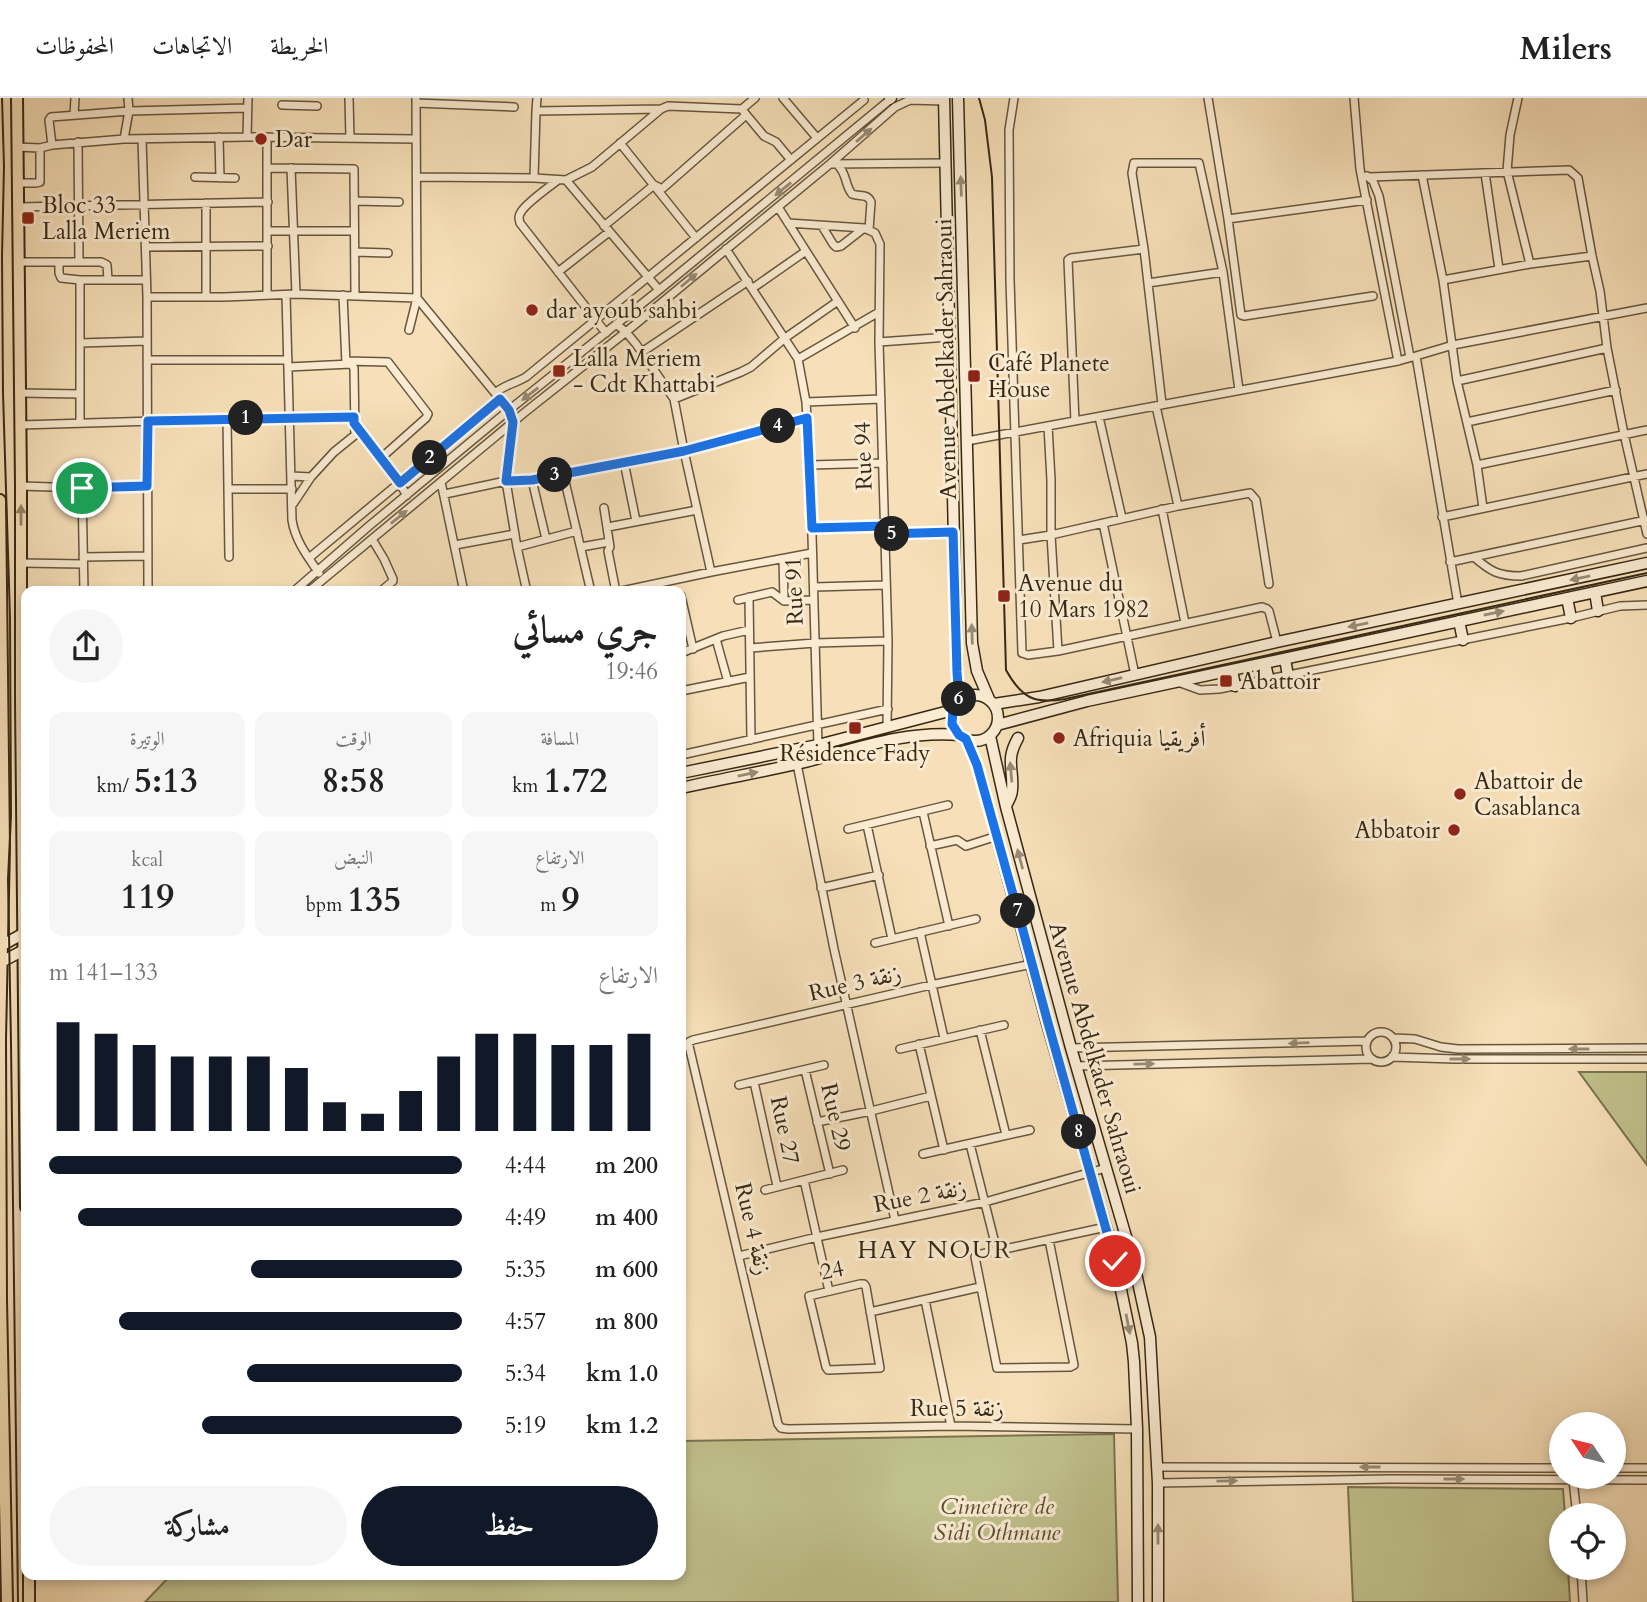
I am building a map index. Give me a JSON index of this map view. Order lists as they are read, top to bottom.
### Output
{
  "streets": {
    "main road": ["Avenue Abdelkader Sahraoui"],
    "street": [
      "Rue 94",
      "Rue 91",
      "Rue 3 زنقة",
      "Rue 29",
      "Rue 27",
      "Rue 2 زنقة",
      "Rue 4 زنقة",
      "24",
      "Rue 5 زنقة"
    ]
  },
  "crossings": [
    ["Avenue Abdelkader Sahraoui", "Rue 3 زنقة"],
    ["Avenue Abdelkader Sahraoui", "Rue 2 زنقة"],
    ["Avenue Abdelkader Sahraoui", "Rue 5 زنقة"],
    ["Rue 3 زنقة", "Rue 4 زنقة"],
    ["Rue 2 زنقة", "Rue 4 زنقة"],
    ["Rue 4 زنقة", "Rue 5 زنقة"]
  ],
  "districts": ["HAY NOUR"],
  "parks": ["Cimetière de Sidi Othmane"],
  "places": {
    "other": [
      "Dar",
      "dar ayoub sahbi",
      "Afriquia أفريقيا",
      "Abattoir de Casablanca",
      "Abbatoir"
    ],
    "transit": [
      "Bloc 33 Lalla Meriem",
      "Lalla Meriem - Cdt Khattabi",
      "Café Planete House",
      "Avenue du 10 Mars 1982",
      "Abattoir",
      "Résidence Fady"
    ]
  },
  "north": "top left",
  "page": {
    "header": "Milers",
    "nav": ["الخريطة", "الاتجاهات", "المحفوظات"],
    "pins": [
      "1",
      "4",
      "2",
      "3",
      "5",
      "6",
      "7",
      "8"
    ],
    "heading": ["جري مسائي", "19:46"],
    "stats": [
      ["المسافة", "1.72 km"],
      ["الوقت", "8:58"],
      ["الوتيرة", "5:13 /km"],
      ["الارتفاع", "9 m"],
      ["النبض", "135 bpm"],
      ["kcal", "119"]
    ],
    "chart": ["الارتفاع", "133–141 m"],
    "list": [
      {
        "name": "200 m",
        "note": "4:44"
      },
      {
        "name": "400 m",
        "note": "4:49"
      },
      {
        "name": "600 m",
        "note": "5:35"
      },
      {
        "name": "800 m",
        "note": "4:57"
      },
      {
        "name": "1.0 km",
        "note": "5:34"
      },
      {
        "name": "1.2 km",
        "note": "5:19"
      }
    ],
    "buttons": ["حفظ", "مشاركة"]
  }
}
